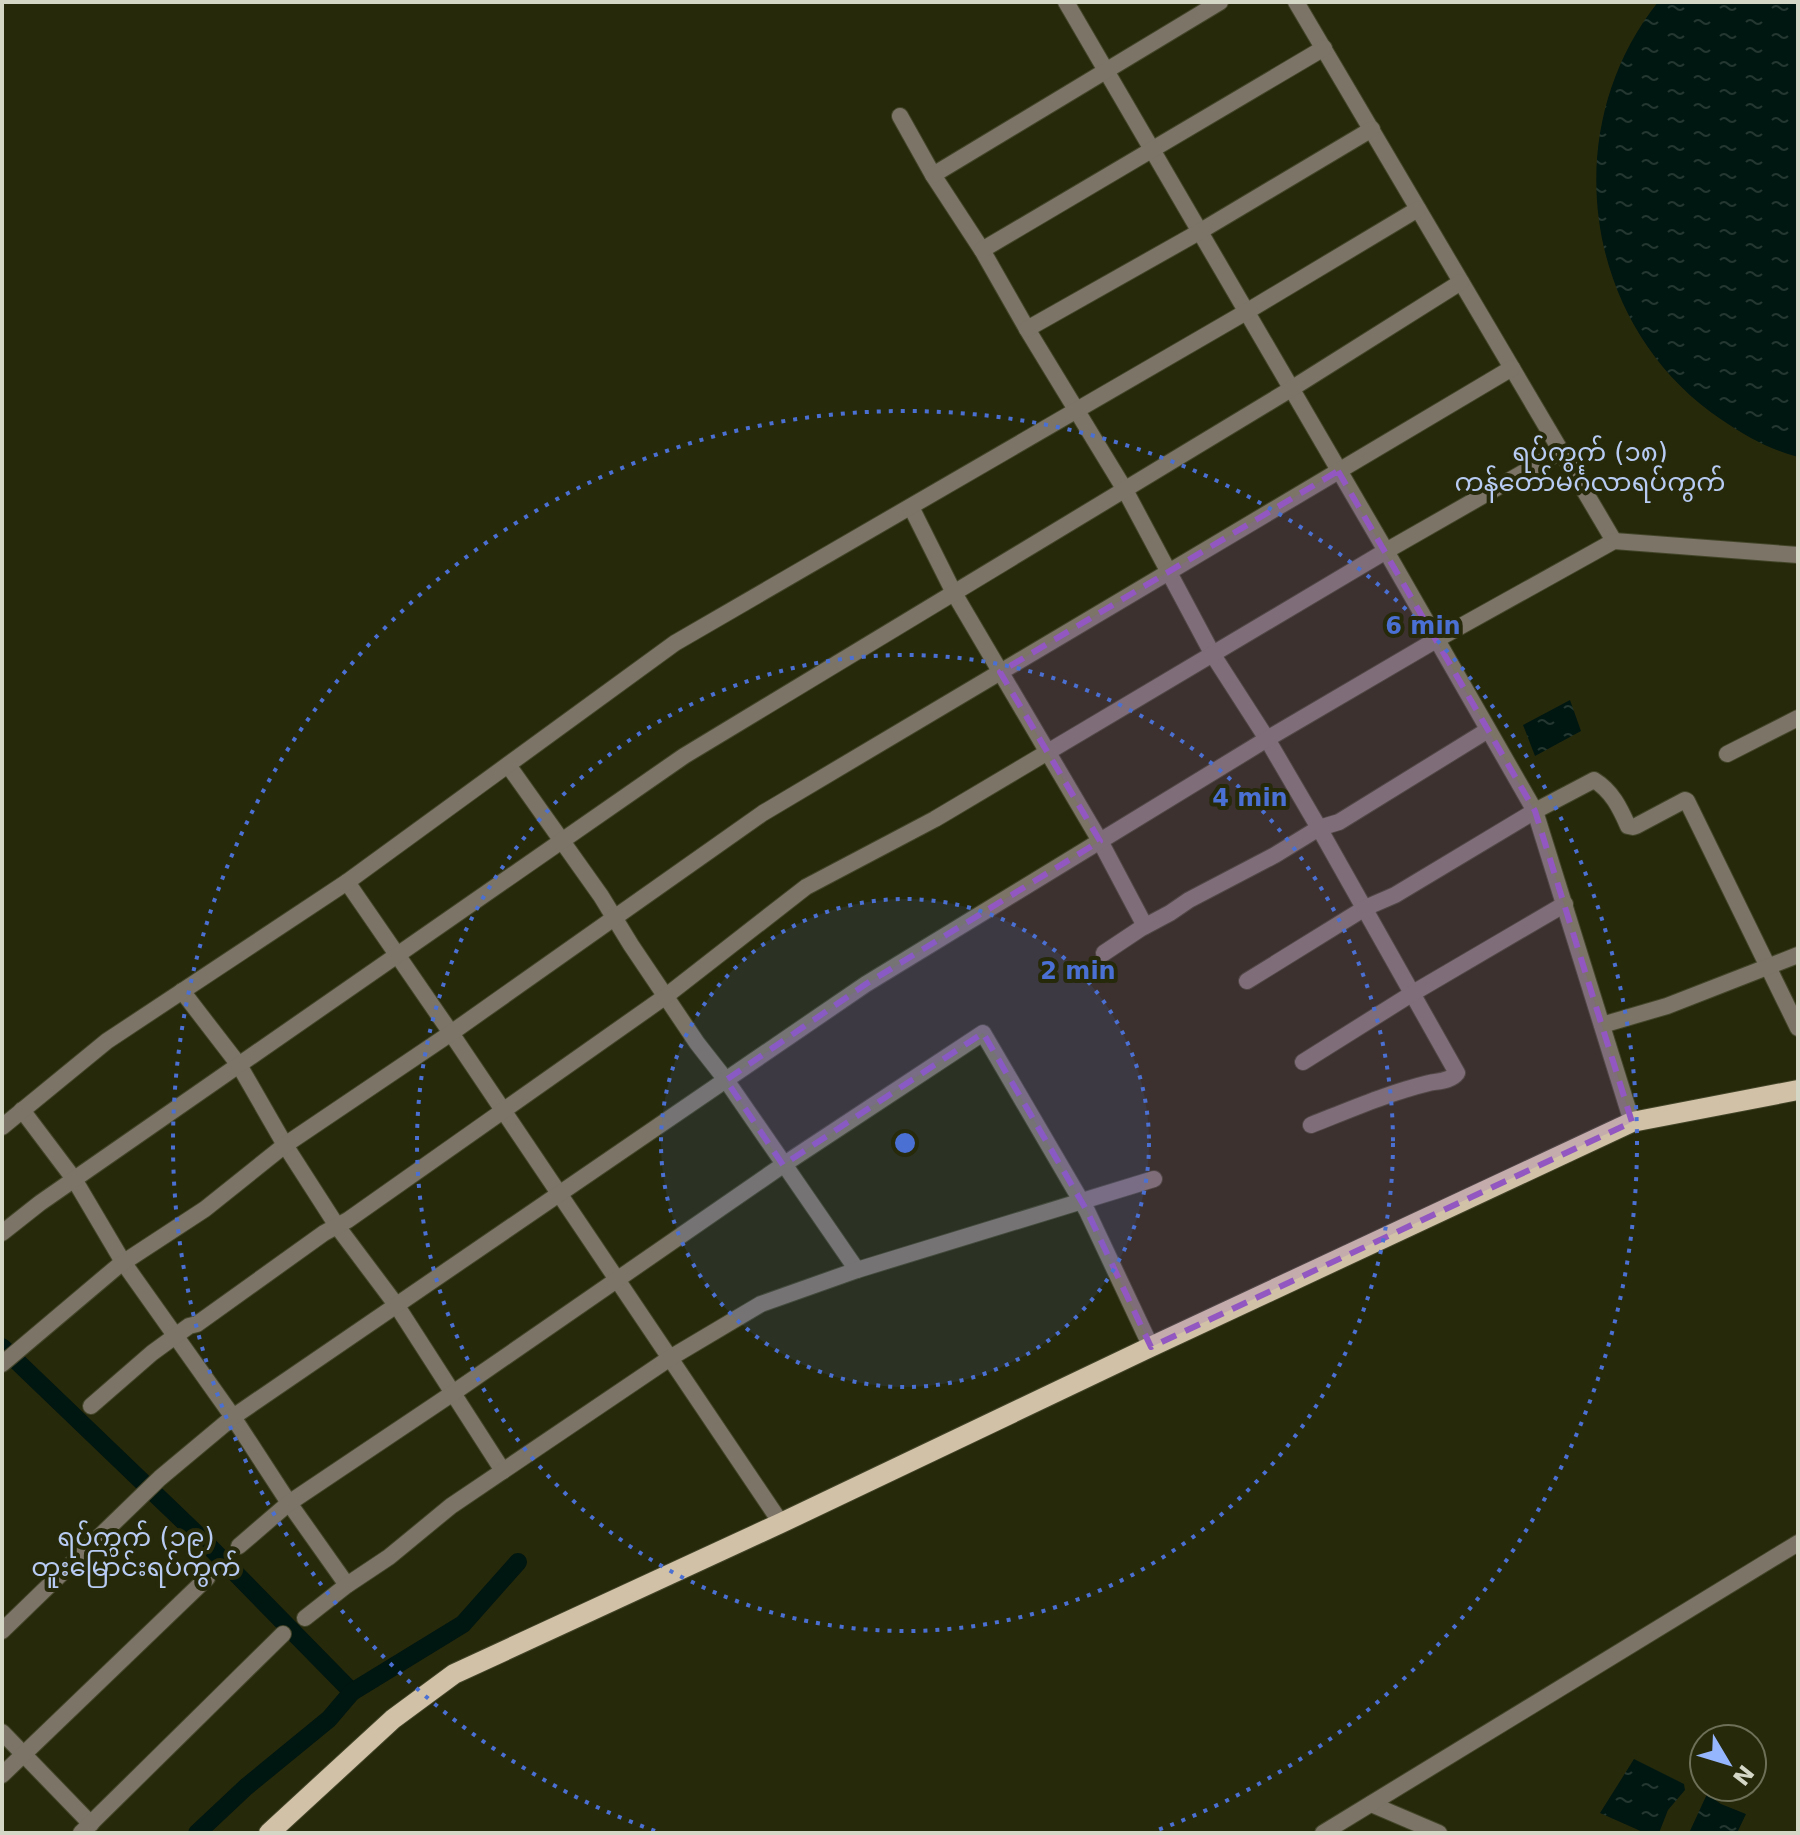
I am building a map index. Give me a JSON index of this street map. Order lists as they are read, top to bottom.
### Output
{
  "districts": ["ရပ်ကွက် (၁၈) ကန်တော်မင်္ဂလာရပ်ကွက်", "ရပ်ကွက် (၁၉) တူးမြောင်းရပ်ကွက်"],
  "north": "bottom right",
  "rings": ["6 min", "4 min", "2 min"]
}
